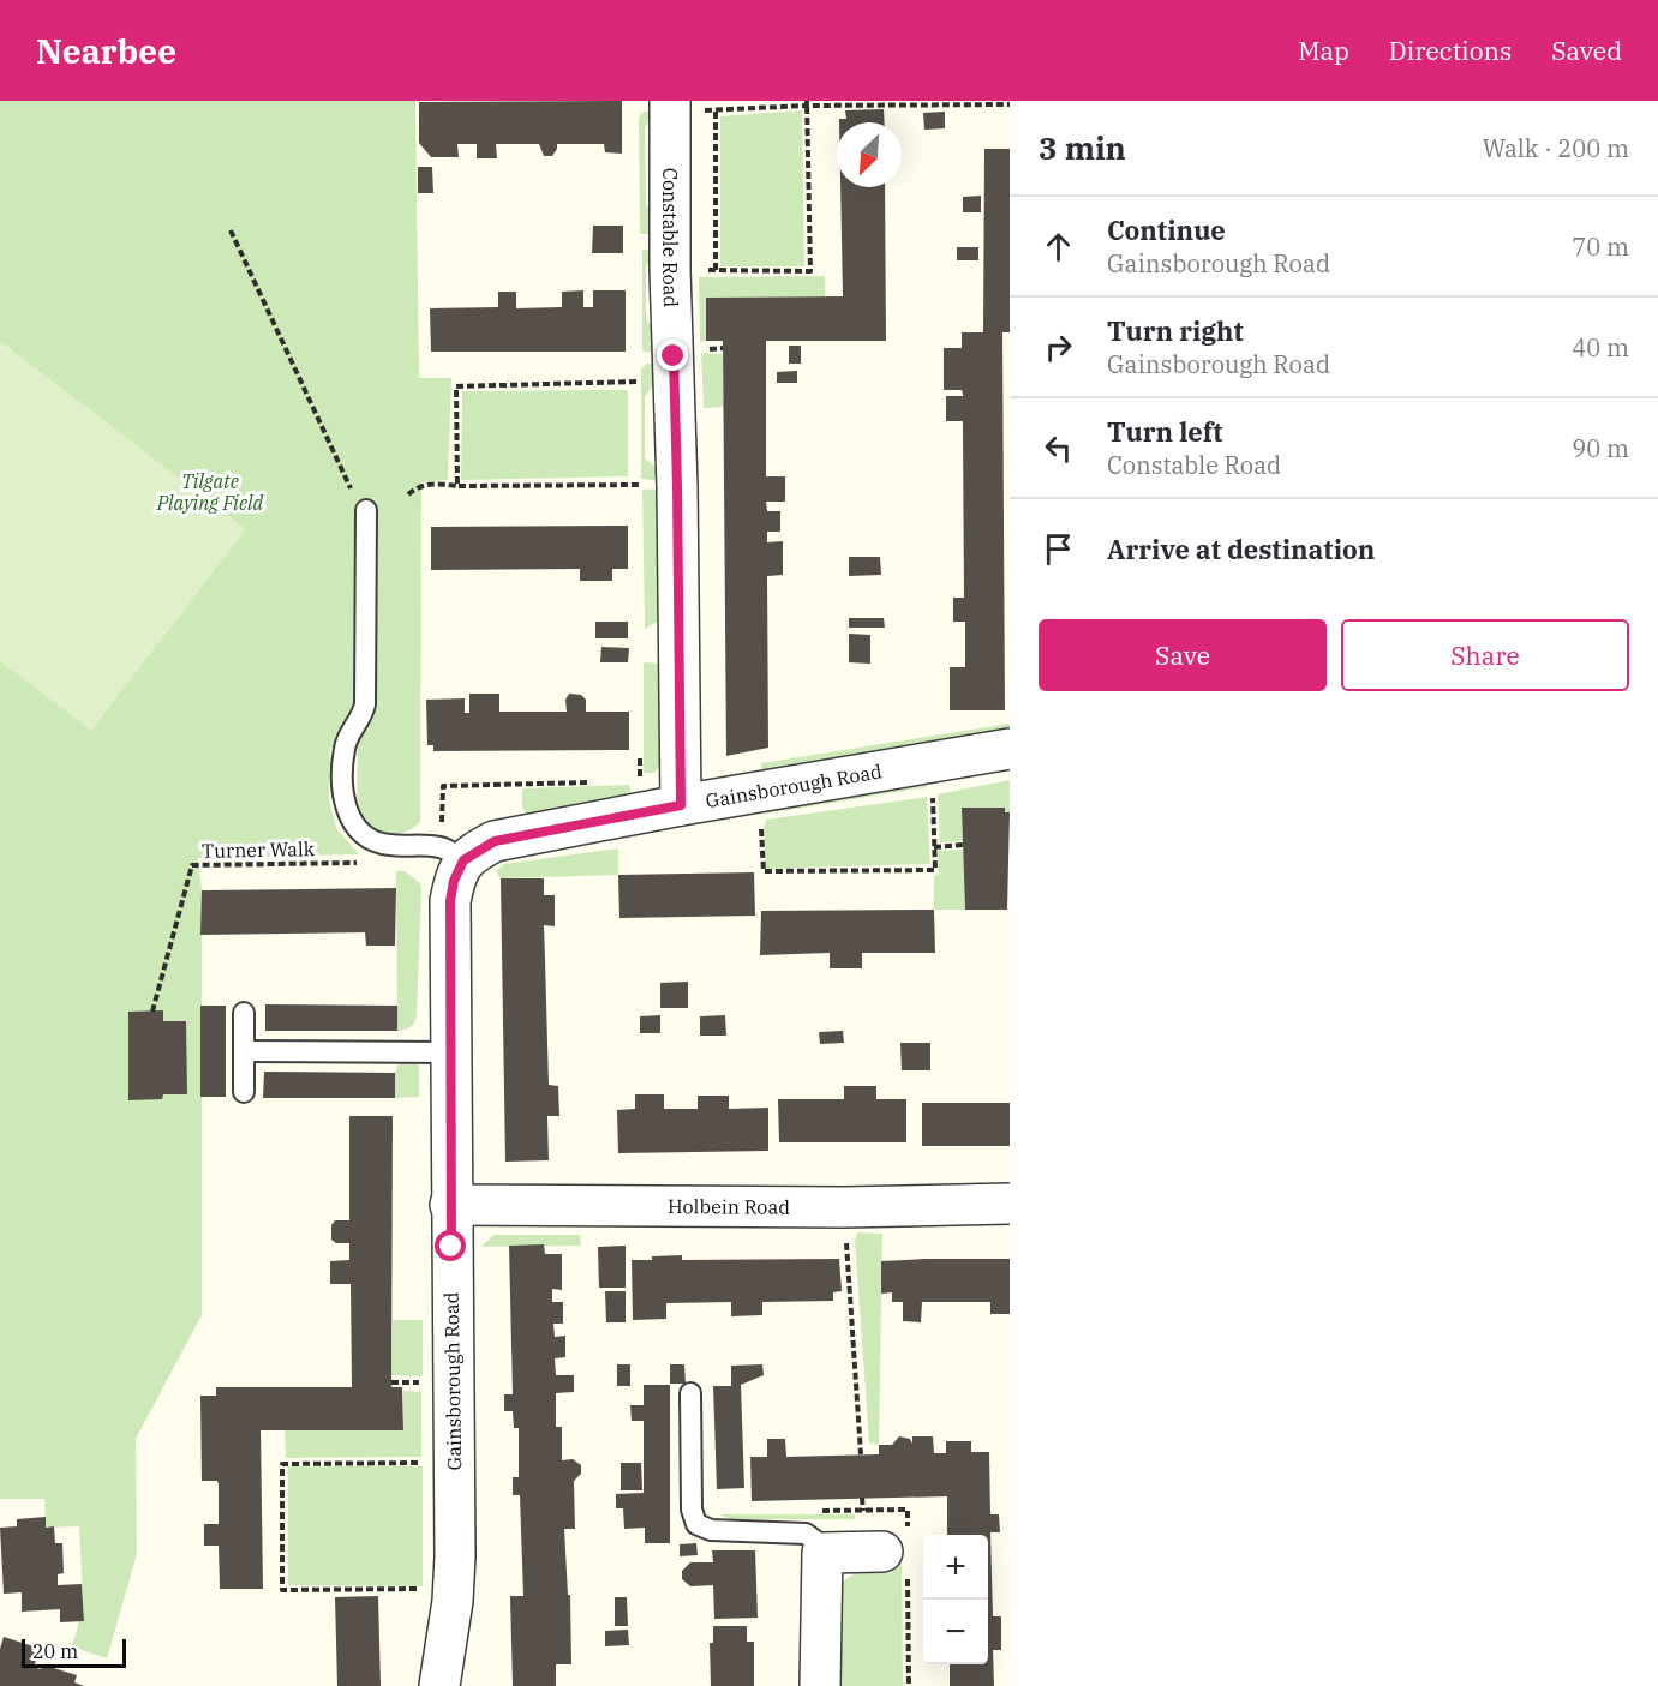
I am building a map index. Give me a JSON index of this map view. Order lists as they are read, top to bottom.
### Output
{
  "streets": {
    "street": ["Constable Road", "Gainsborough Road", "Holbein Road"],
    "path": ["Turner Walk"]
  },
  "crossings": [
    ["Constable Road", "Gainsborough Road"],
    ["Gainsborough Road", "Holbein Road"]
  ],
  "parks": ["Tilgate Playing Field"],
  "scale_bar": "20 m",
  "north": "bottom left",
  "page": {
    "header": "Nearbee",
    "nav": ["Map", "Directions", "Saved"],
    "heading": ["3 min", "Walk · 200 m"],
    "list": [
      ["Continue", "Gainsborough Road", "70 m"],
      ["Turn right", "Gainsborough Road", "40 m"],
      ["Turn left", "Constable Road", "90 m"],
      "Arrive at destination"
    ],
    "buttons": ["Save", "Share"],
    "map_buttons": ["+", "−"],
    "scale": "20 m"
  }
}
